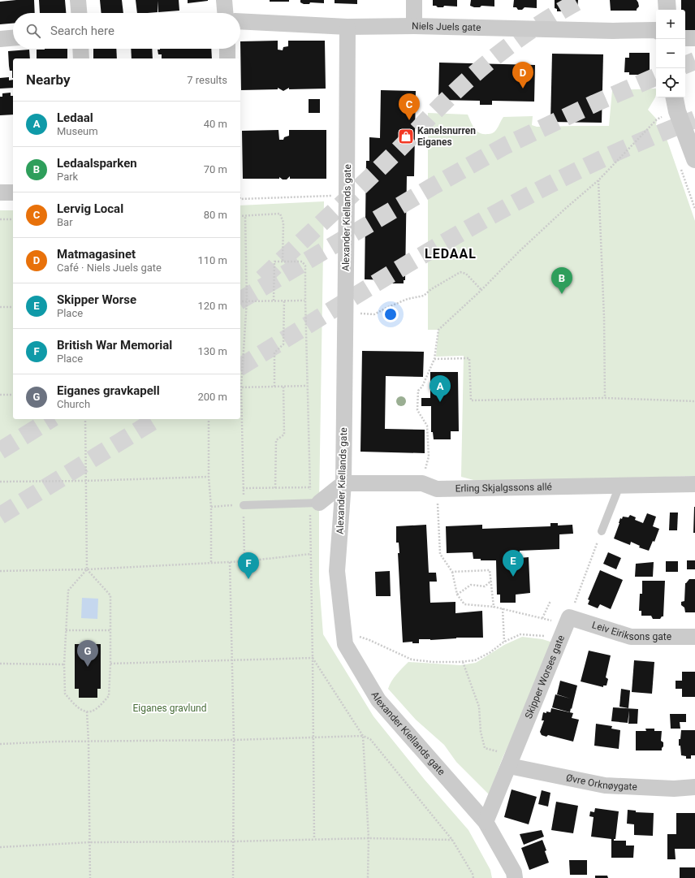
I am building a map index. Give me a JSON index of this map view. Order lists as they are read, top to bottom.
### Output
{
  "streets": {
    "street": [
      "Niels Juels gate",
      "Alexander Kiellands gate",
      "Erling Skjalgssons allé",
      "Leiv Eiriksons gate",
      "Skipper Worses gate",
      "Øvre Orknøygate"
    ]
  },
  "crossings": [
    ["Niels Juels gate", "Alexander Kiellands gate"],
    ["Alexander Kiellands gate", "Erling Skjalgssons allé"],
    ["Alexander Kiellands gate", "Skipper Worses gate"],
    ["Leiv Eiriksons gate", "Skipper Worses gate"],
    ["Skipper Worses gate", "Øvre Orknøygate"]
  ],
  "districts": ["LEDAAL"],
  "parks": ["Eiganes gravlund"],
  "places": {
    "shop": ["Kanelsnurren Eiganes"]
  },
  "page": {
    "map_buttons": ["+", "−"],
    "search": "Search here",
    "heading": ["Nearby", "7 results"],
    "pins": [
      "D",
      "C",
      "B",
      "A",
      "E",
      "F",
      "G"
    ],
    "list": [
      {
        "mark": "A",
        "name": "Ledaal",
        "note": "Museum",
        "value": "40 m"
      },
      {
        "mark": "B",
        "name": "Ledaalsparken",
        "note": "Park",
        "value": "70 m"
      },
      {
        "mark": "C",
        "name": "Lervig Local",
        "note": "Bar",
        "value": "80 m"
      },
      {
        "mark": "D",
        "name": "Matmagasinet",
        "note": "Café · Niels Juels gate",
        "value": "110 m"
      },
      {
        "mark": "E",
        "name": "Skipper Worse",
        "note": "Place",
        "value": "120 m"
      },
      {
        "mark": "F",
        "name": "British War Memorial",
        "note": "Place",
        "value": "130 m"
      },
      {
        "mark": "G",
        "name": "Eiganes gravkapell",
        "note": "Church",
        "value": "200 m"
      }
    ]
  }
}
